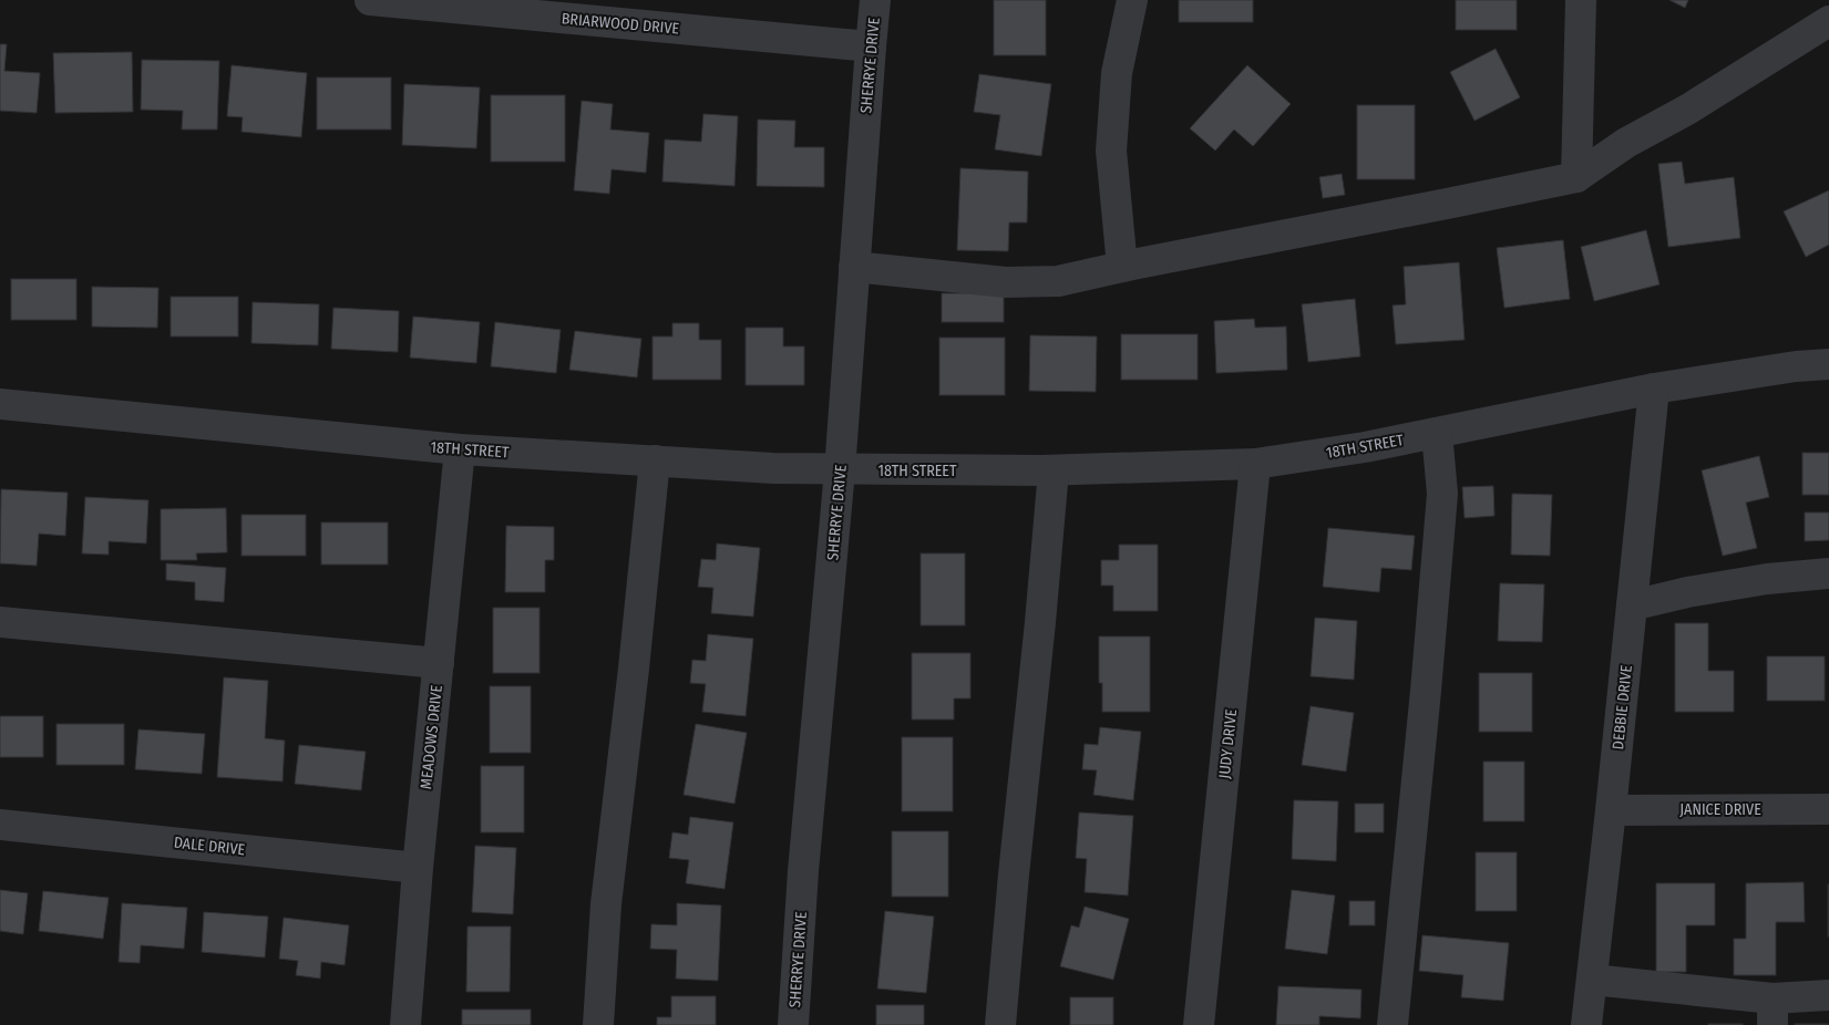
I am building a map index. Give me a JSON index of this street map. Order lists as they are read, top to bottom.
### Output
{
  "streets": {
    "street": [
      "BRIARWOOD DRIVE",
      "SHERRYE DRIVE",
      "18TH STREET",
      "DEBBIE DRIVE",
      "MEADOWS DRIVE",
      "JUDY DRIVE",
      "JANICE DRIVE",
      "DALE DRIVE"
    ]
  },
  "crossings": [
    ["BRIARWOOD DRIVE", "SHERRYE DRIVE"],
    ["SHERRYE DRIVE", "18TH STREET"],
    ["18TH STREET", "DEBBIE DRIVE"],
    ["18TH STREET", "MEADOWS DRIVE"],
    ["18TH STREET", "JUDY DRIVE"],
    ["DEBBIE DRIVE", "JANICE DRIVE"],
    ["MEADOWS DRIVE", "DALE DRIVE"]
  ]
}
